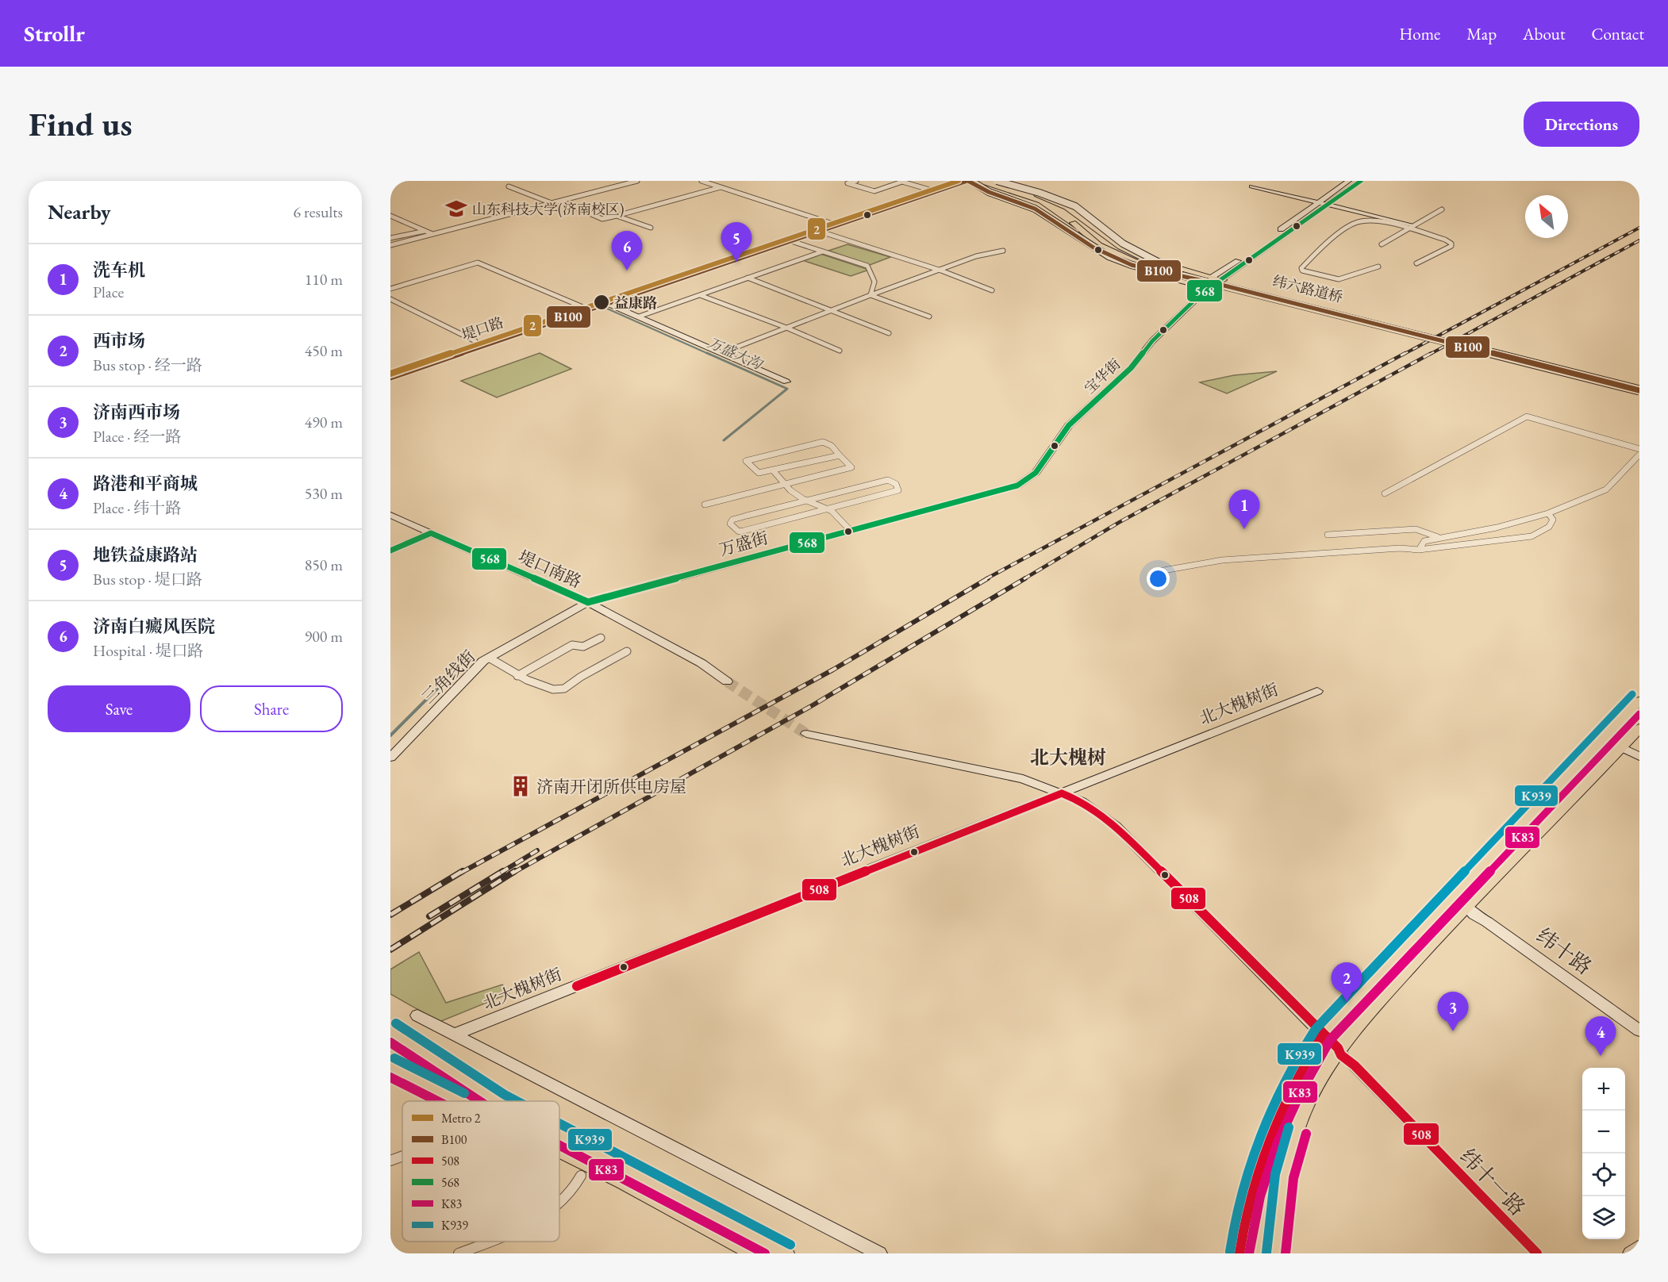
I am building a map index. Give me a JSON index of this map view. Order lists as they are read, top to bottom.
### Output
{
  "streets": {
    "main road": ["纬六路道桥", "堤口路"],
    "street": [
      "宝华街",
      "万盛街",
      "堤口南路",
      "三角线街",
      "北大槐树街",
      "纬十路",
      "纬十一路"
    ]
  },
  "crossings": [
    ["宝华街", "万盛街"],
    ["万盛街", "堤口南路"],
    ["万盛街", "三角线街"],
    ["堤口南路", "三角线街"]
  ],
  "districts": ["北大槐树"],
  "water": ["万盛大沟"],
  "places": {
    "school or university": ["山东科技大学(济南校区)"],
    "other": ["益康路"],
    "building": ["济南开闭所供电房屋"]
  },
  "lines": [
    "metro line 2",
    "transit line B100",
    "transit line 568",
    "transit line K939",
    "transit line K83",
    "transit line 508"
  ],
  "legend": [
    "Metro 2",
    "B100",
    "508",
    "568",
    "K83",
    "K939"
  ],
  "north": "top left",
  "page": {
    "header": "Strollr",
    "nav": [
      "Home",
      "Map",
      "About",
      "Contact"
    ],
    "buttons": [
      "Directions",
      ["Save", "Share"]
    ],
    "title": "Find us",
    "heading": ["Nearby", "6 results"],
    "pins": [
      "5",
      "6",
      "1",
      "2",
      "3",
      "4"
    ],
    "list": [
      {
        "mark": "1",
        "name": "洗车机",
        "note": "Place",
        "value": "110 m"
      },
      {
        "mark": "2",
        "name": "西市场",
        "note": "Bus stop · 经一路",
        "value": "450 m"
      },
      {
        "mark": "3",
        "name": "济南西市场",
        "note": "Place · 经一路",
        "value": "490 m"
      },
      {
        "mark": "4",
        "name": "路港和平商城",
        "note": "Place · 纬十路",
        "value": "530 m"
      },
      {
        "mark": "5",
        "name": "地铁益康路站",
        "note": "Bus stop · 堤口路",
        "value": "850 m"
      },
      {
        "mark": "6",
        "name": "济南白癜风医院",
        "note": "Hospital · 堤口路",
        "value": "900 m"
      }
    ],
    "map_buttons": ["+", "−"]
  }
}
